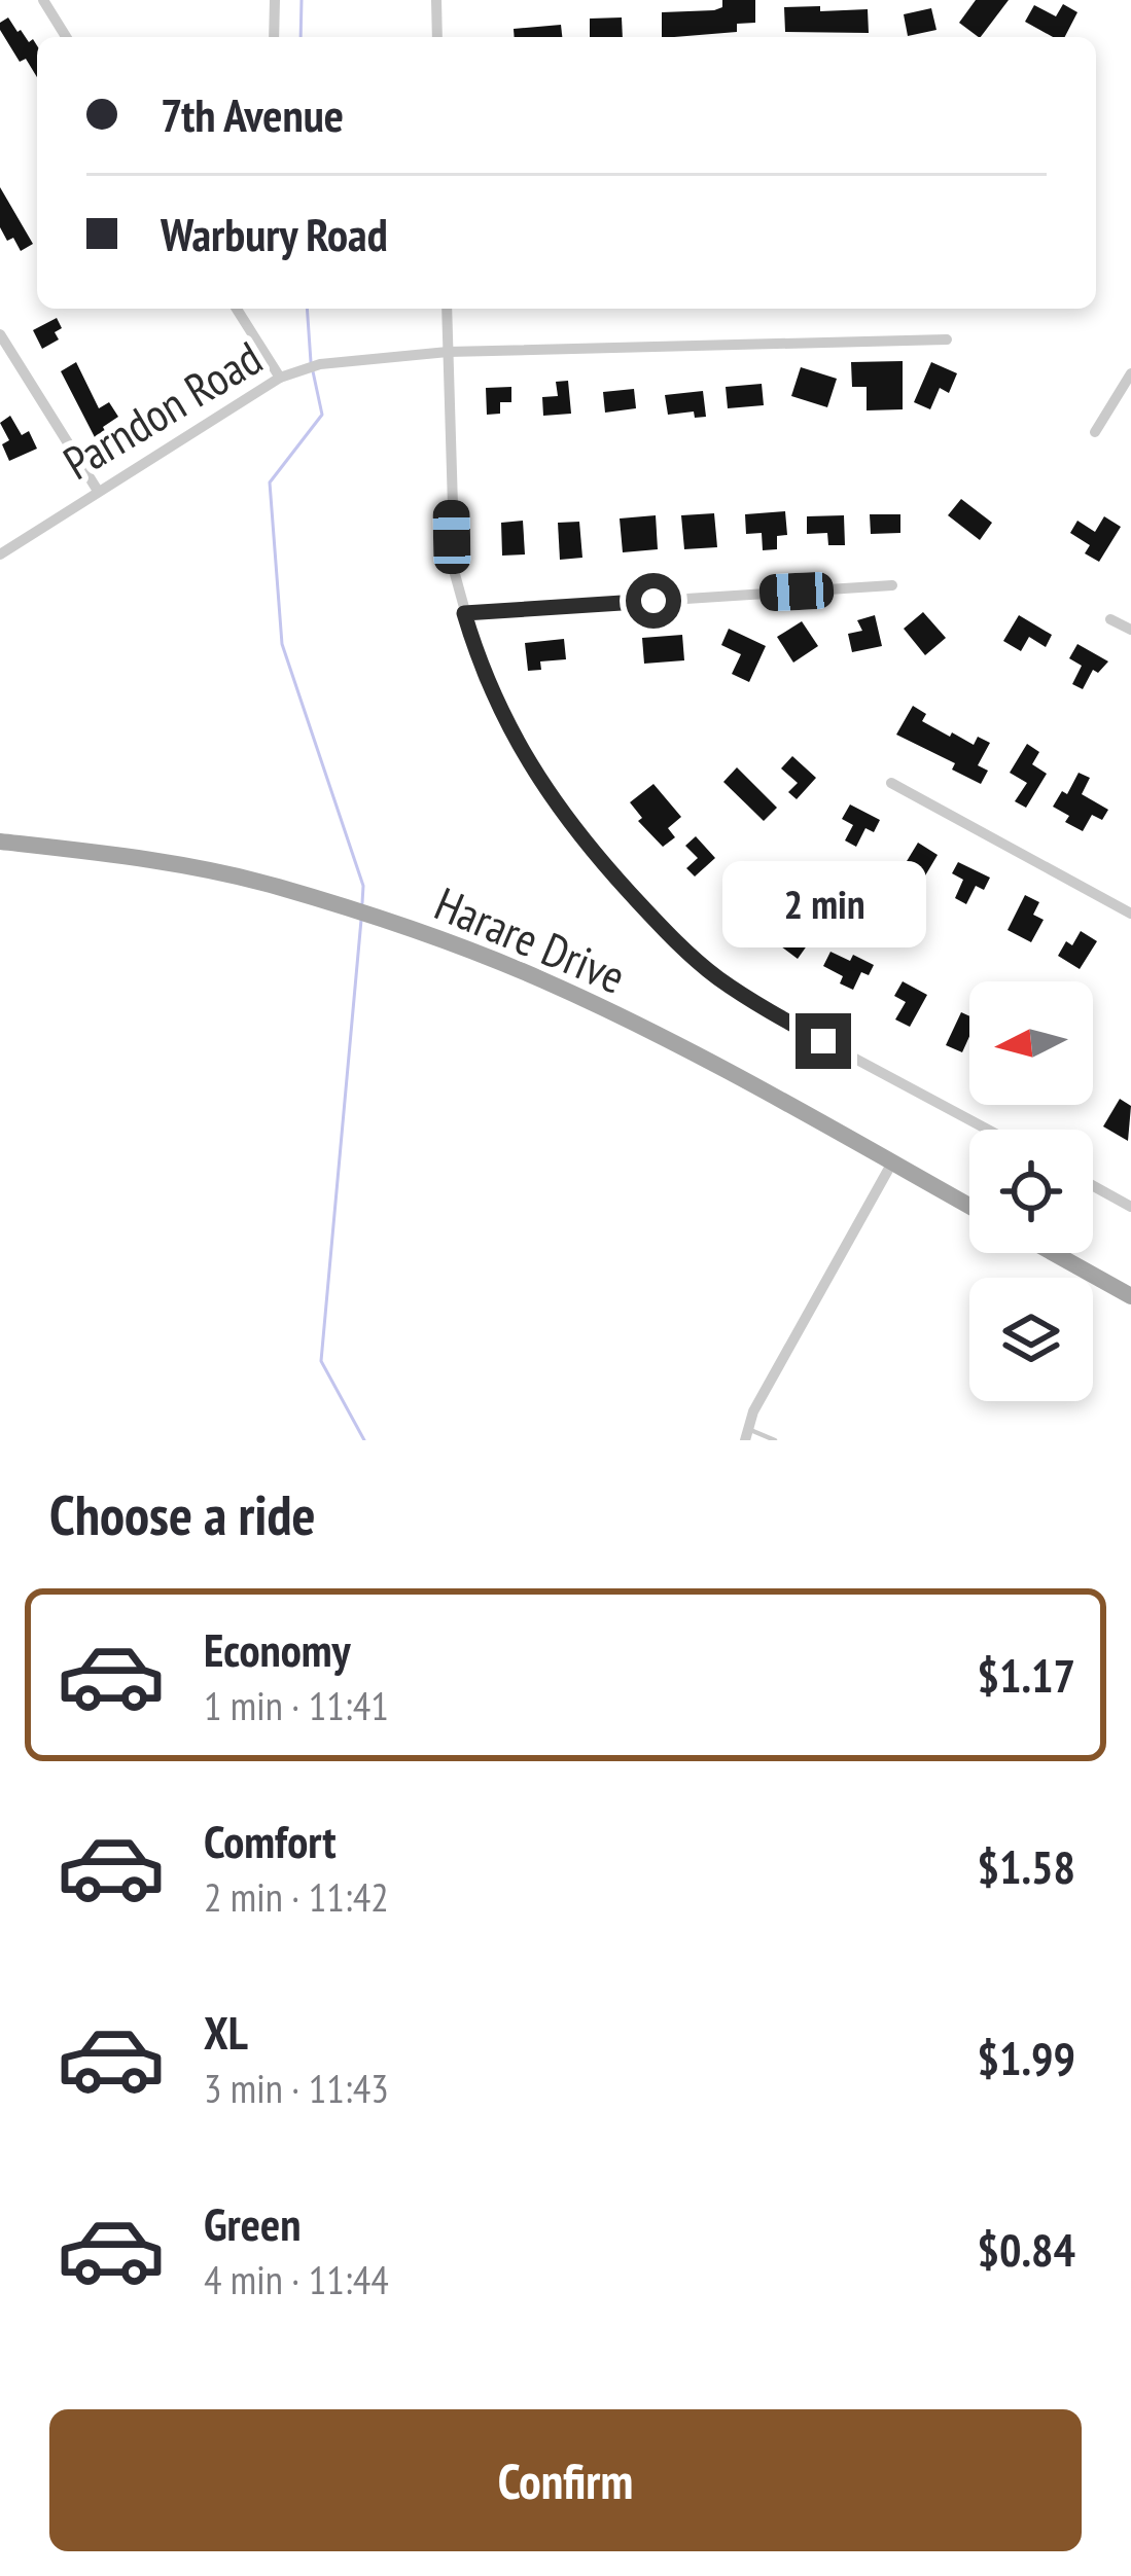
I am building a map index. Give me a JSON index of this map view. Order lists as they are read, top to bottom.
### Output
{
  "streets": {
    "main road": ["Harare Drive"],
    "street": ["Parndon Road"]
  },
  "north": "left",
  "page": {
    "banner": ["7th Avenue", "Warbury Road"],
    "bubble": "2 min",
    "heading": "Choose a ride",
    "list": [
      {
        "name": "Economy",
        "note": "1 min · 11:41",
        "value": "$1.17"
      },
      {
        "name": "Comfort",
        "note": "2 min · 11:42",
        "value": "$1.58"
      },
      {
        "name": "XL",
        "note": "3 min · 11:43",
        "value": "$1.99"
      },
      {
        "name": "Green",
        "note": "4 min · 11:44",
        "value": "$0.84"
      }
    ],
    "buttons": "Confirm"
  }
}
